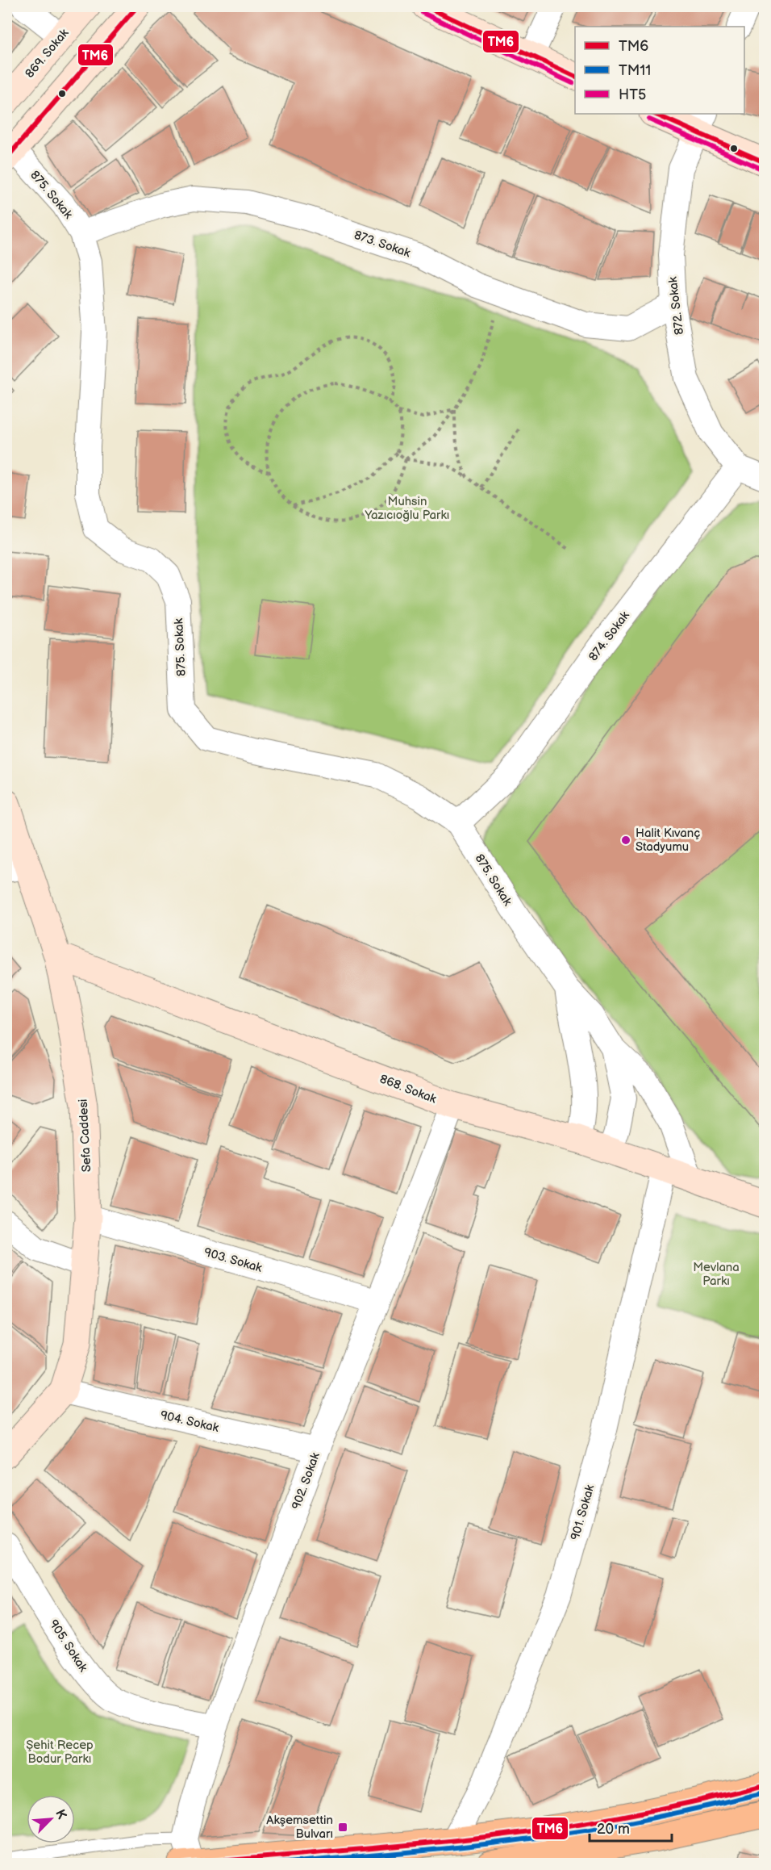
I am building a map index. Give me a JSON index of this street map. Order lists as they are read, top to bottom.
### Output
{
  "streets": {
    "street": [
      "869. Sokak",
      "875. Sokak",
      "873. Sokak",
      "872. Sokak",
      "874. Sokak",
      "868. Sokak",
      "Sefa Caddesi",
      "903. Sokak",
      "904. Sokak",
      "902. Sokak",
      "901. Sokak",
      "905. Sokak"
    ]
  },
  "crossings": [
    ["875. Sokak", "873. Sokak"],
    ["875. Sokak", "874. Sokak"],
    ["873. Sokak", "872. Sokak"],
    ["872. Sokak", "874. Sokak"],
    ["868. Sokak", "Sefa Caddesi"],
    ["868. Sokak", "902. Sokak"],
    ["868. Sokak", "901. Sokak"],
    ["Sefa Caddesi", "903. Sokak"],
    ["Sefa Caddesi", "904. Sokak"],
    ["903. Sokak", "902. Sokak"],
    ["904. Sokak", "902. Sokak"],
    ["902. Sokak", "905. Sokak"]
  ],
  "parks": ["Muhsin Yazıcıoğlu Parkı", "Mevlana Parkı", "Şehit Recep Bodur Parkı"],
  "places": {
    "other": ["Halit Kıvanç Stadyumu"],
    "transit": ["Akşemsettin Bulvarı"]
  },
  "lines": ["transit line TM6", "transit line HT5", "transit line TM11"],
  "legend": ["TM6", "TM11", "HT5"],
  "scale_bar": "20 m",
  "north": "top right"
}
